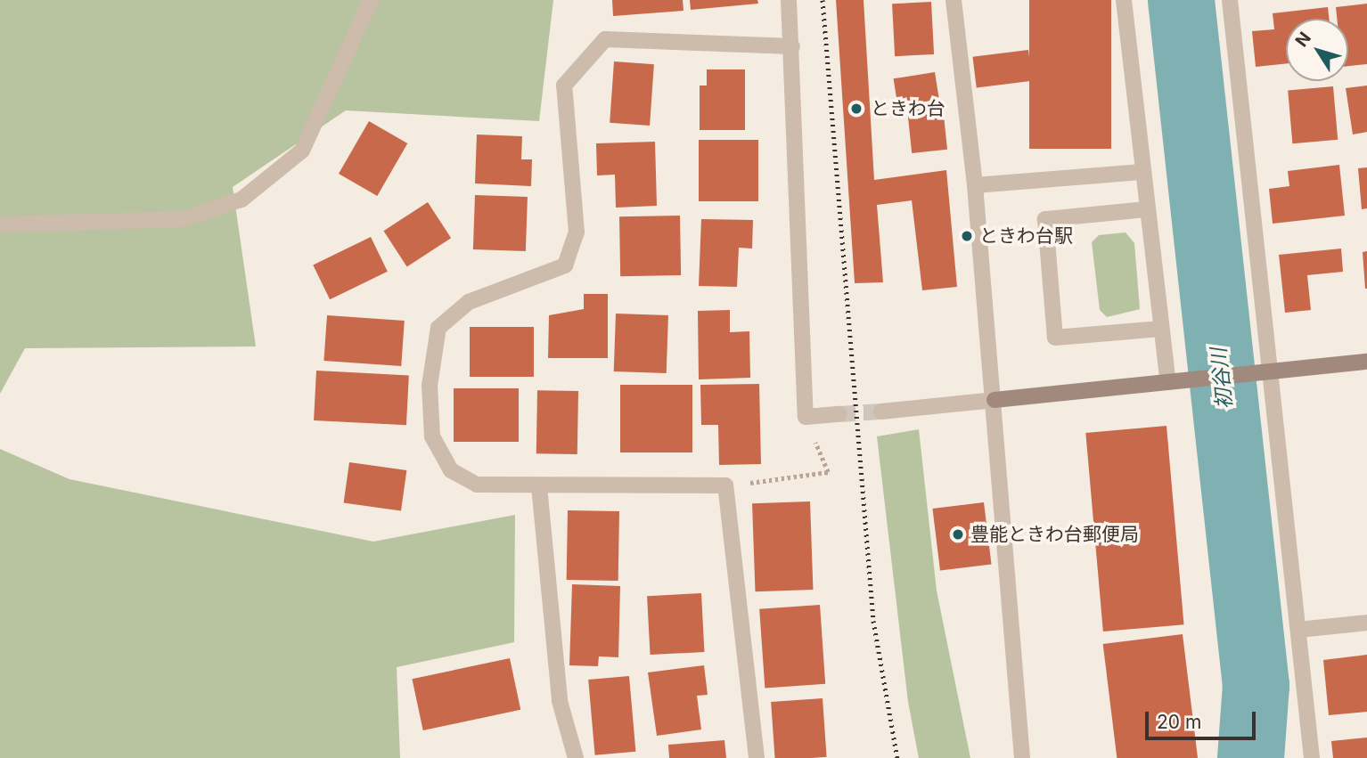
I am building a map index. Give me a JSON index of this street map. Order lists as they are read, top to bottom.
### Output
{
  "water": ["初谷川"],
  "places": ["ときわ台", "ときわ台駅", "豊能ときわ台郵便局"],
  "scale_bar": "20 m",
  "north": "top left"
}
